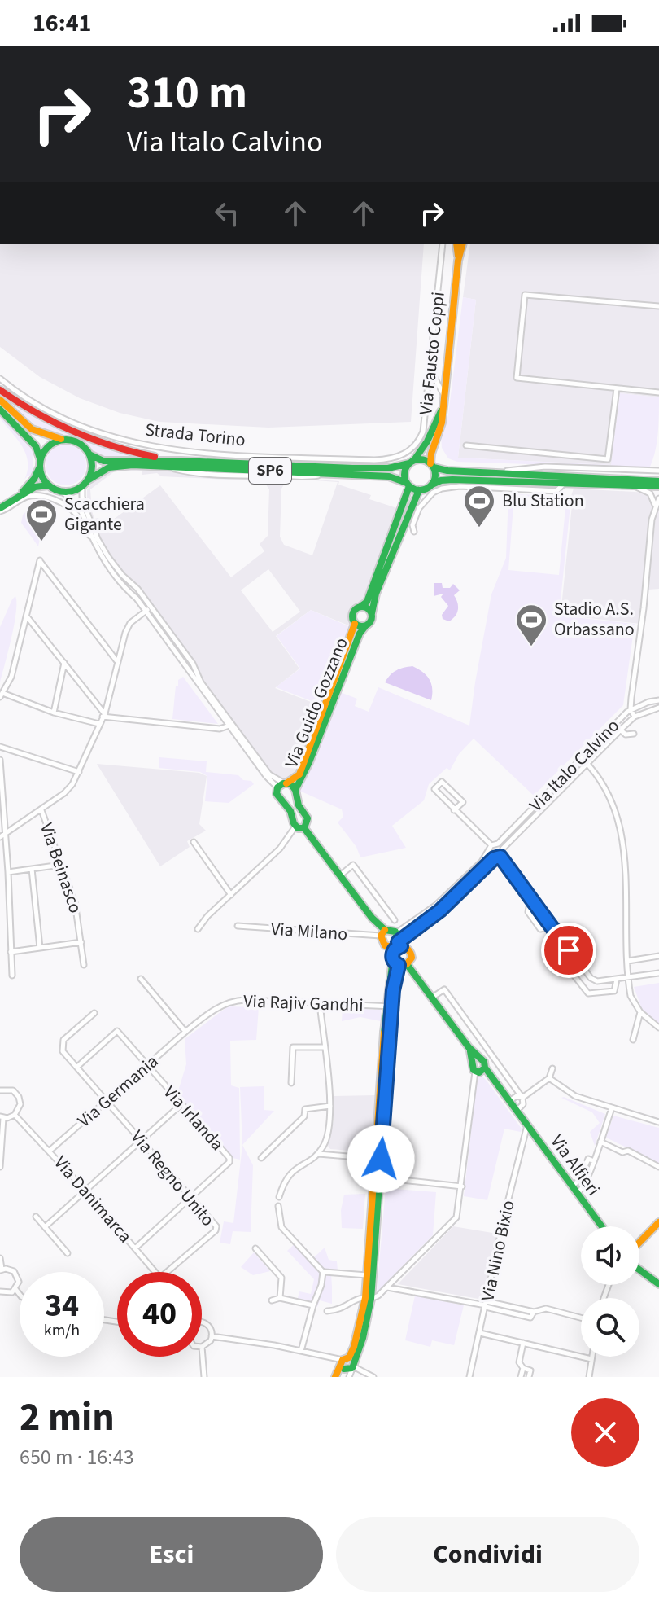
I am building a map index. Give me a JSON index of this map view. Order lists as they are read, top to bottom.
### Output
{
  "streets": {
    "street": [
      "Via Fausto Coppi",
      "Strada Torino",
      "SP6",
      "Via Guido Gozzano",
      "Via Italo Calvino",
      "Via Beinasco",
      "Via Milano",
      "Via Rajiv Gandhi",
      "Via Germania",
      "Via Irlanda",
      "Via Alfieri",
      "Via Regno Unito",
      "Via Danimarca",
      "Via Nino Bixio"
    ]
  },
  "crossings": [
    ["Via Fausto Coppi", "Strada Torino"],
    ["Via Rajiv Gandhi", "Via Germania"],
    ["Via Germania", "Via Irlanda"],
    ["Via Germania", "Via Regno Unito"],
    ["Via Germania", "Via Danimarca"],
    ["Via Irlanda", "Via Regno Unito"],
    ["Via Alfieri", "Via Nino Bixio"]
  ],
  "places": {
    "sports": ["Blu Station", "Scacchiera Gigante", "Stadio A.S. Orbassano"]
  },
  "page": {
    "status": "16:41",
    "turn": ["310 m", "Via Italo Calvino"],
    "speed": "34 km/h",
    "limit": "40",
    "heading": ["2 min", "650 m · 16:43"],
    "buttons": ["Esci", "Condividi"]
  }
}
